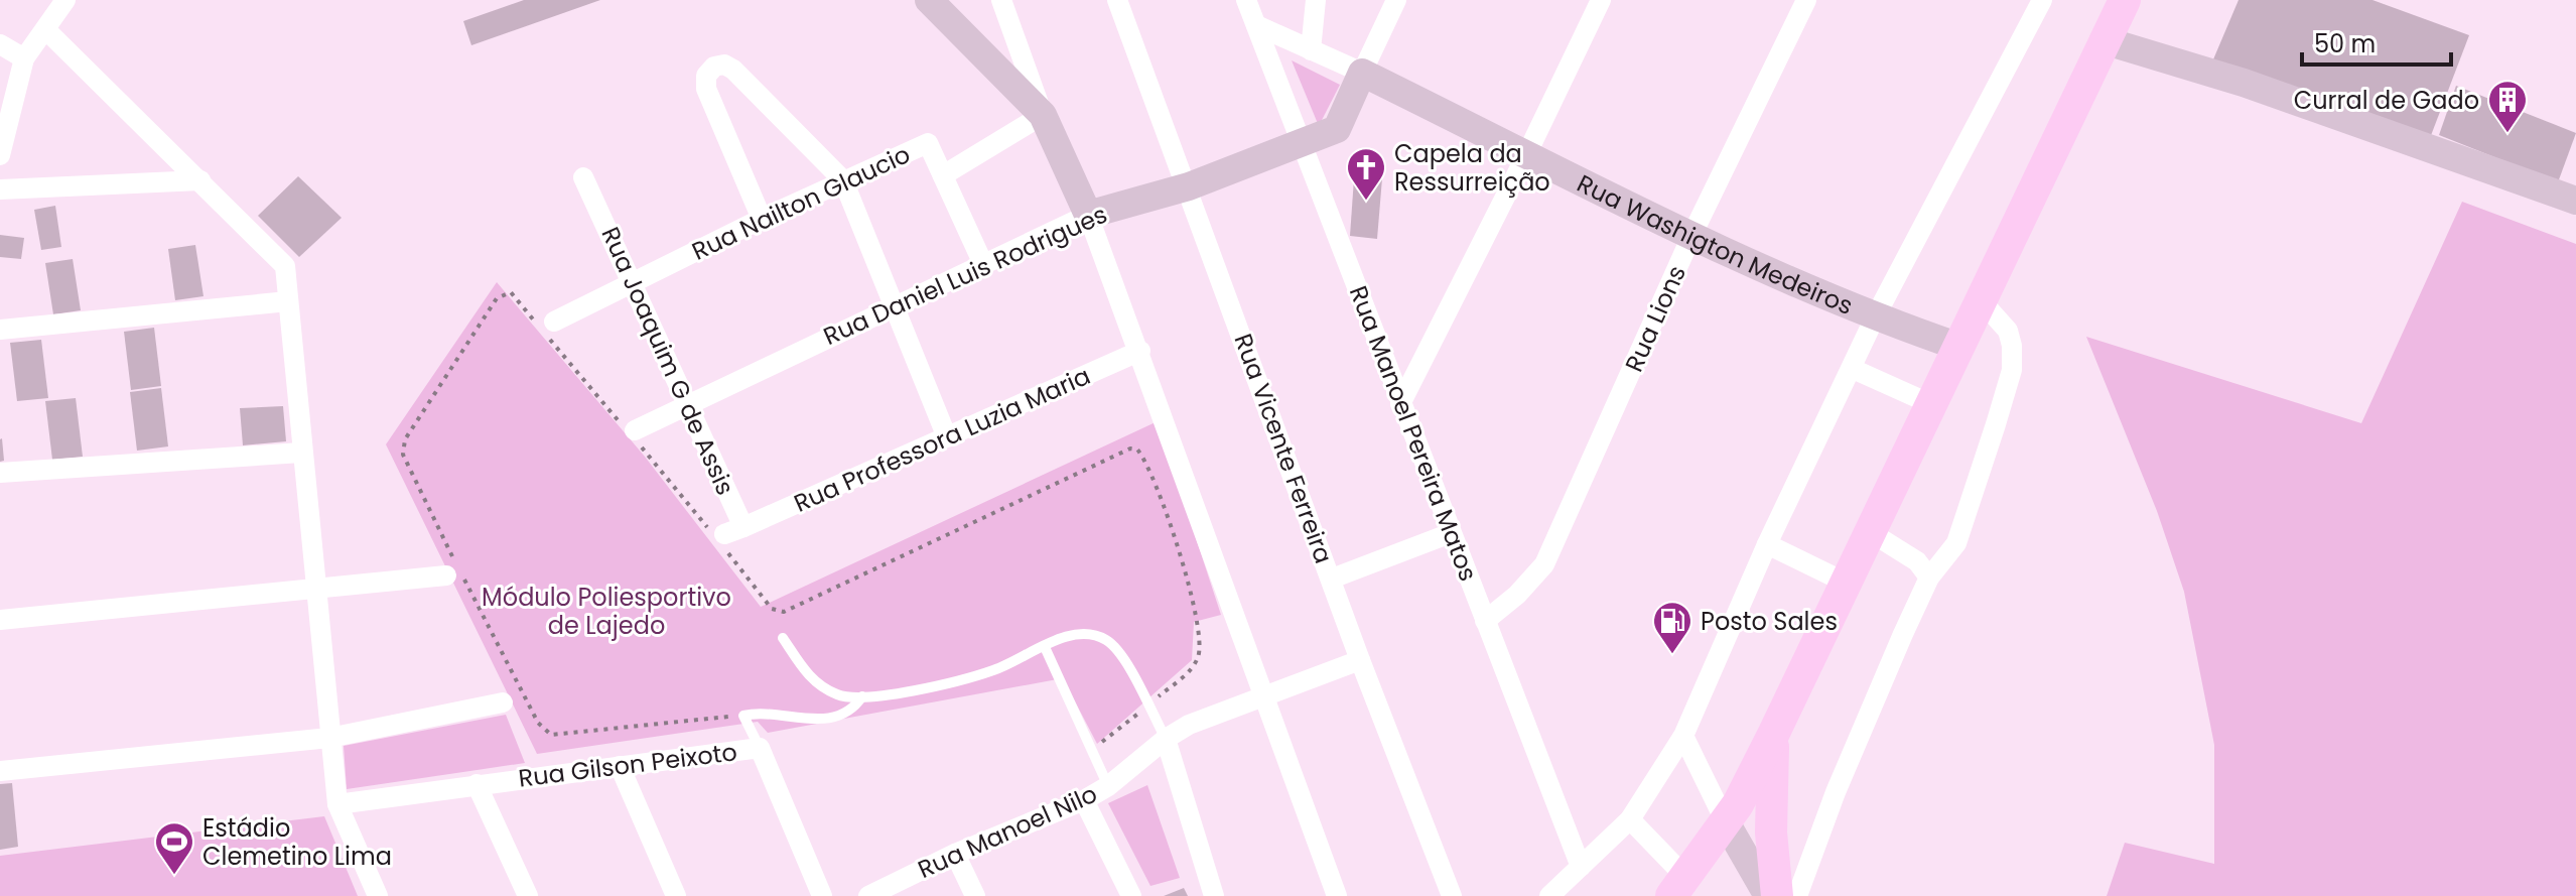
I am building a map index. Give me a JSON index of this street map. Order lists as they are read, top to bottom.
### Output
{
  "streets": {
    "street": [
      "Rua Nailton Glaucio",
      "Rua Washigton Medeiros",
      "Rua Daniel Luis Rodrigues",
      "Rua Lions",
      "Rua Joaquim G de Assis",
      "Rua Manoel Pereira Matos",
      "Rua Professora Luzia Maria",
      "Rua Vicente Ferreira",
      "Rua Gilson Peixoto",
      "Rua Manoel Nilo"
    ]
  },
  "crossings": [
    ["Rua Nailton Glaucio", "Rua Daniel Luis Rodrigues"],
    ["Rua Nailton Glaucio", "Rua Joaquim G de Assis"],
    ["Rua Washigton Medeiros", "Rua Daniel Luis Rodrigues"],
    ["Rua Washigton Medeiros", "Rua Lions"],
    ["Rua Washigton Medeiros", "Rua Manoel Pereira Matos"],
    ["Rua Daniel Luis Rodrigues", "Rua Joaquim G de Assis"],
    ["Rua Daniel Luis Rodrigues", "Rua Manoel Pereira Matos"],
    ["Rua Daniel Luis Rodrigues", "Rua Vicente Ferreira"],
    ["Rua Lions", "Rua Manoel Pereira Matos"],
    ["Rua Joaquim G de Assis", "Rua Professora Luzia Maria"],
    ["Rua Vicente Ferreira", "Rua Manoel Nilo"]
  ],
  "parks": ["Módulo Poliesportivo de Lajedo"],
  "places": {
    "building": ["Curral de Gado"],
    "church": ["Capela da Ressurreição"],
    "fuel station": ["Posto Sales"],
    "sports": ["Estádio Clemetino Lima"]
  },
  "scale_bar": "50 m"
}
